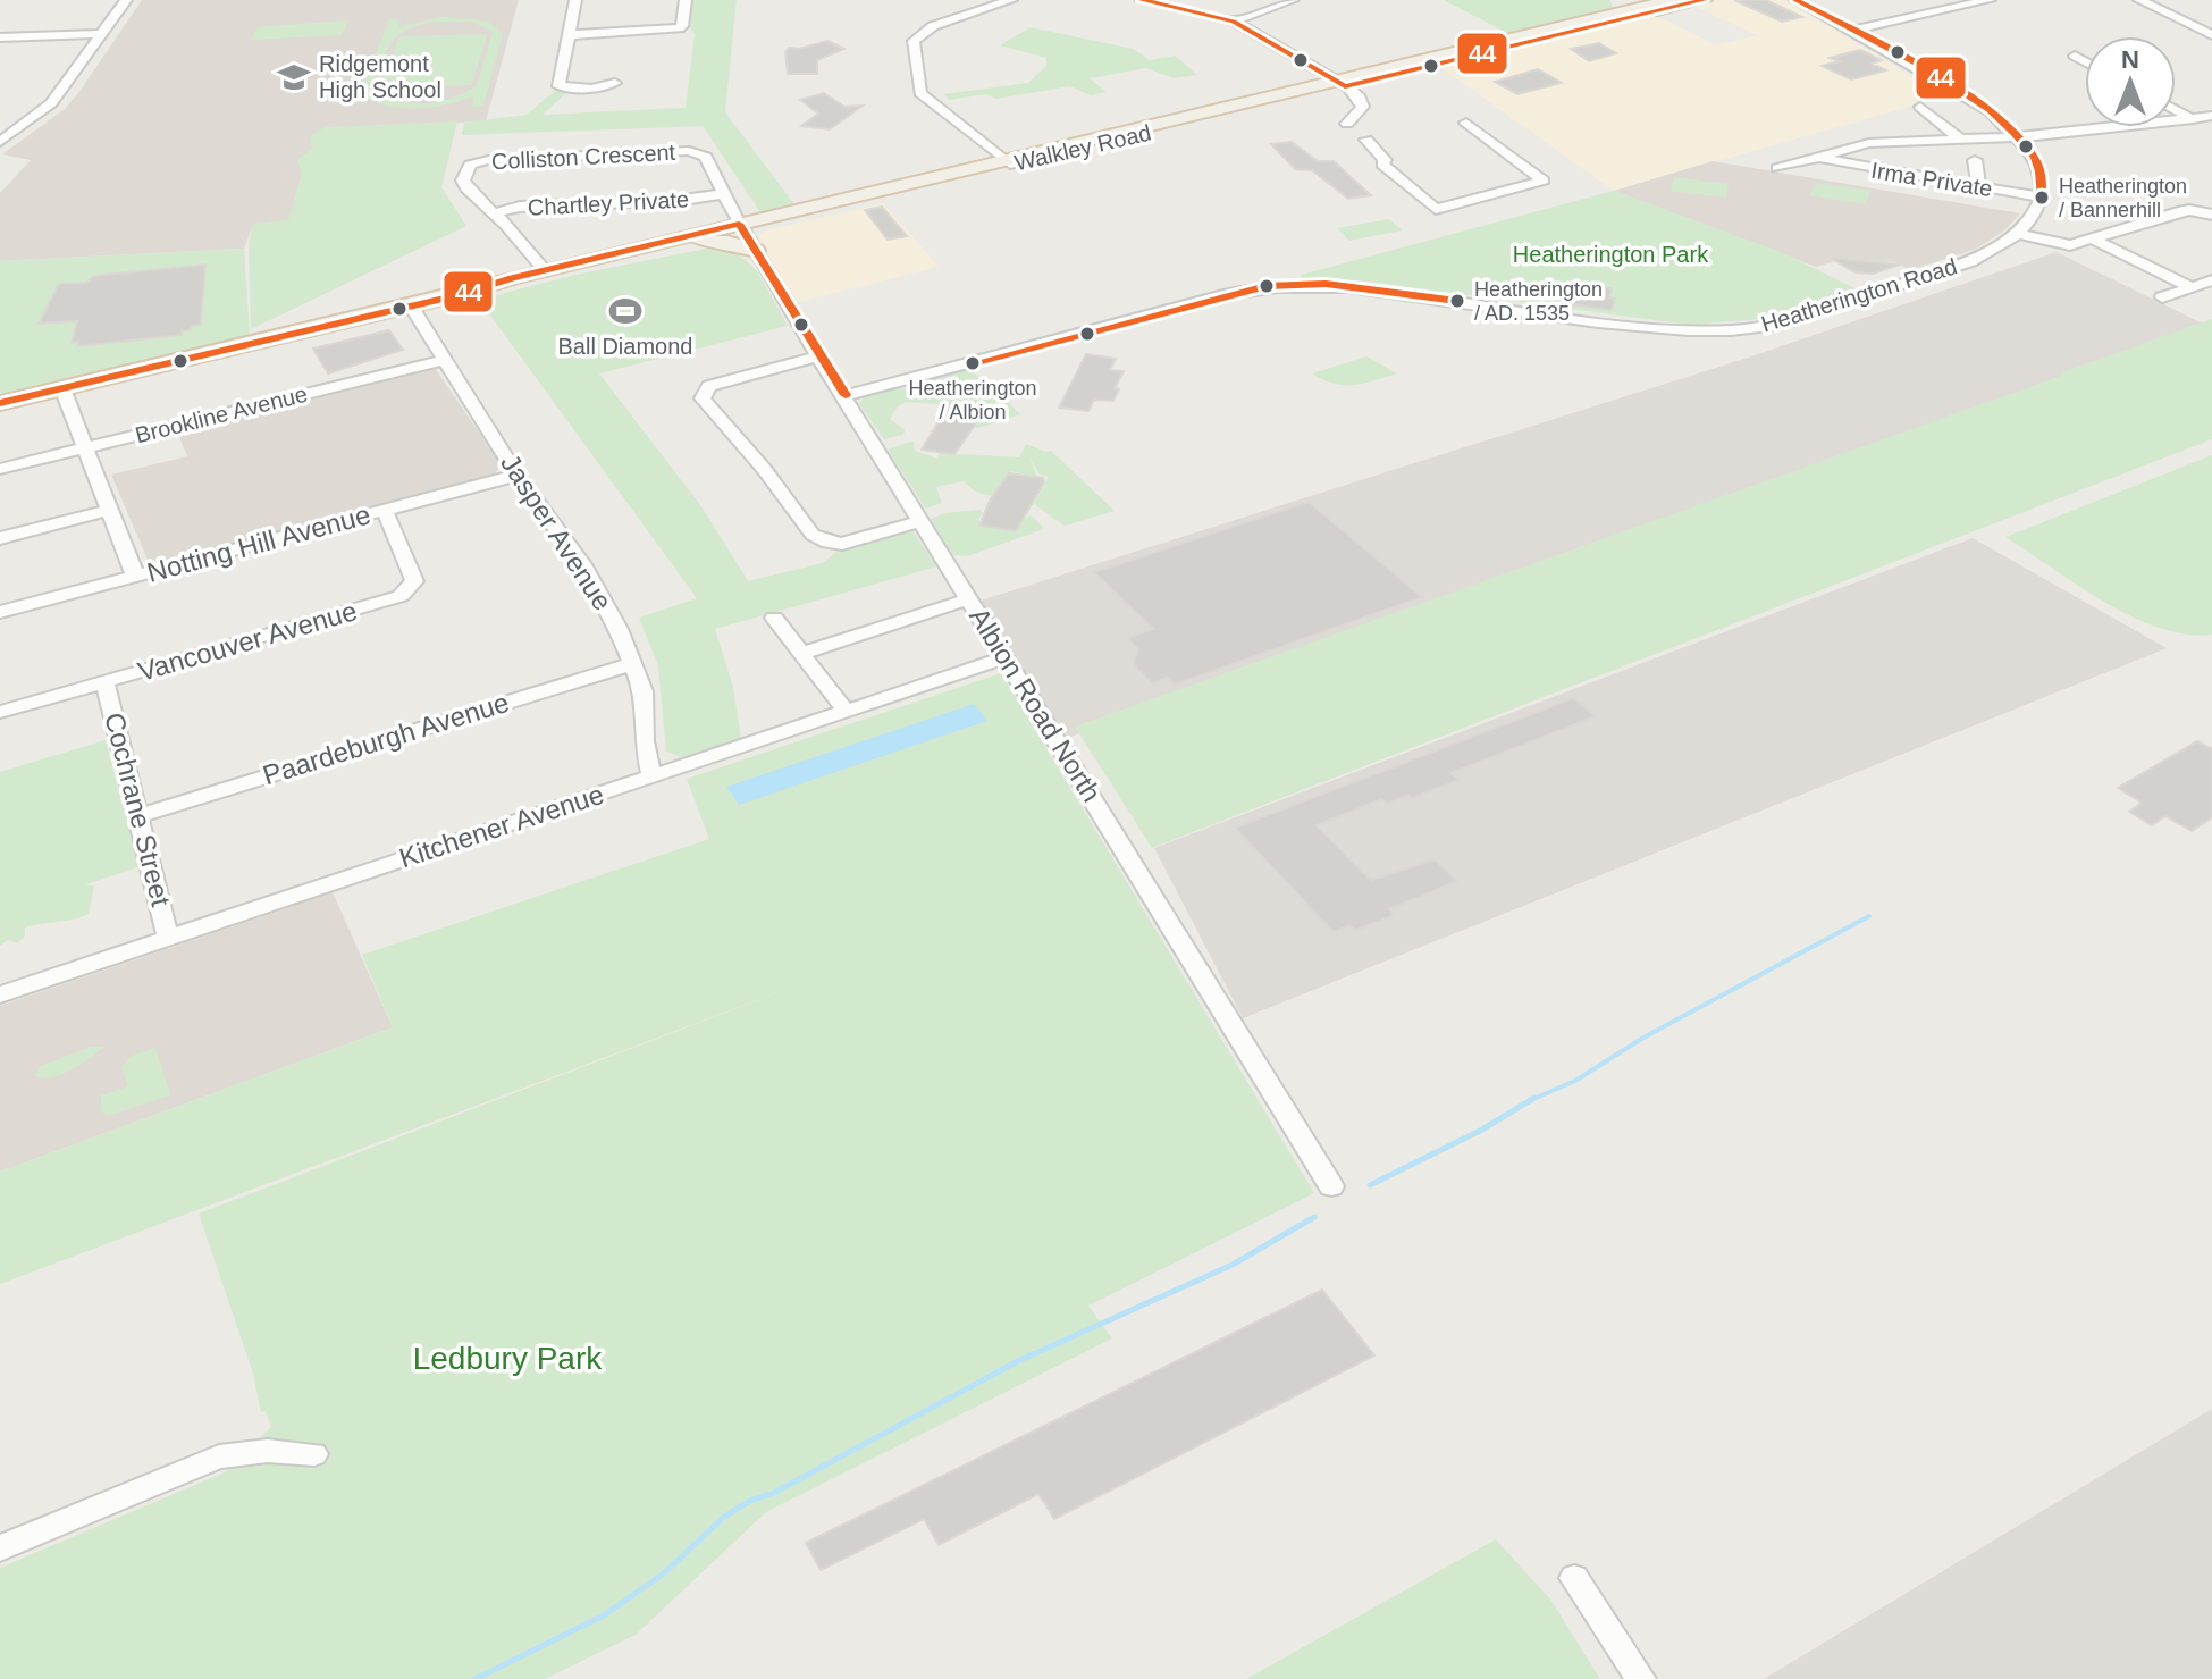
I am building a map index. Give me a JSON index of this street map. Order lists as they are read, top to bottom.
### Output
{
  "streets": {
    "main road": ["Walkley Road"],
    "street": [
      "Colliston Crescent",
      "Irma Private",
      "Chartley Private",
      "Heatherington Road",
      "Brookline Avenue",
      "Jasper Avenue",
      "Notting Hill Avenue",
      "Vancouver Avenue",
      "Albion Road North",
      "Paardeburgh Avenue",
      "Cochrane Street",
      "Kitchener Avenue"
    ]
  },
  "crossings": [
    ["Walkley Road", "Colliston Crescent"],
    ["Walkley Road", "Jasper Avenue"],
    ["Walkley Road", "Albion Road North"],
    ["Colliston Crescent", "Chartley Private"],
    ["Colliston Crescent", "Albion Road North"],
    ["Irma Private", "Heatherington Road"],
    ["Heatherington Road", "Albion Road North"],
    ["Brookline Avenue", "Jasper Avenue"],
    ["Jasper Avenue", "Notting Hill Avenue"],
    ["Jasper Avenue", "Paardeburgh Avenue"],
    ["Jasper Avenue", "Kitchener Avenue"],
    ["Notting Hill Avenue", "Vancouver Avenue"],
    ["Vancouver Avenue", "Cochrane Street"],
    ["Albion Road North", "Kitchener Avenue"],
    ["Paardeburgh Avenue", "Cochrane Street"],
    ["Cochrane Street", "Kitchener Avenue"]
  ],
  "parks": ["Heatherington Park", "Ledbury Park"],
  "places": {
    "school or university": ["Ridgemont High School"],
    "other": ["Heatherington / Bannerhill", "Heatherington / AD. 1535", "Heatherington / Albion"],
    "sports": ["Ball Diamond"]
  },
  "lines": ["transit line 44"],
  "north": "top"
}
